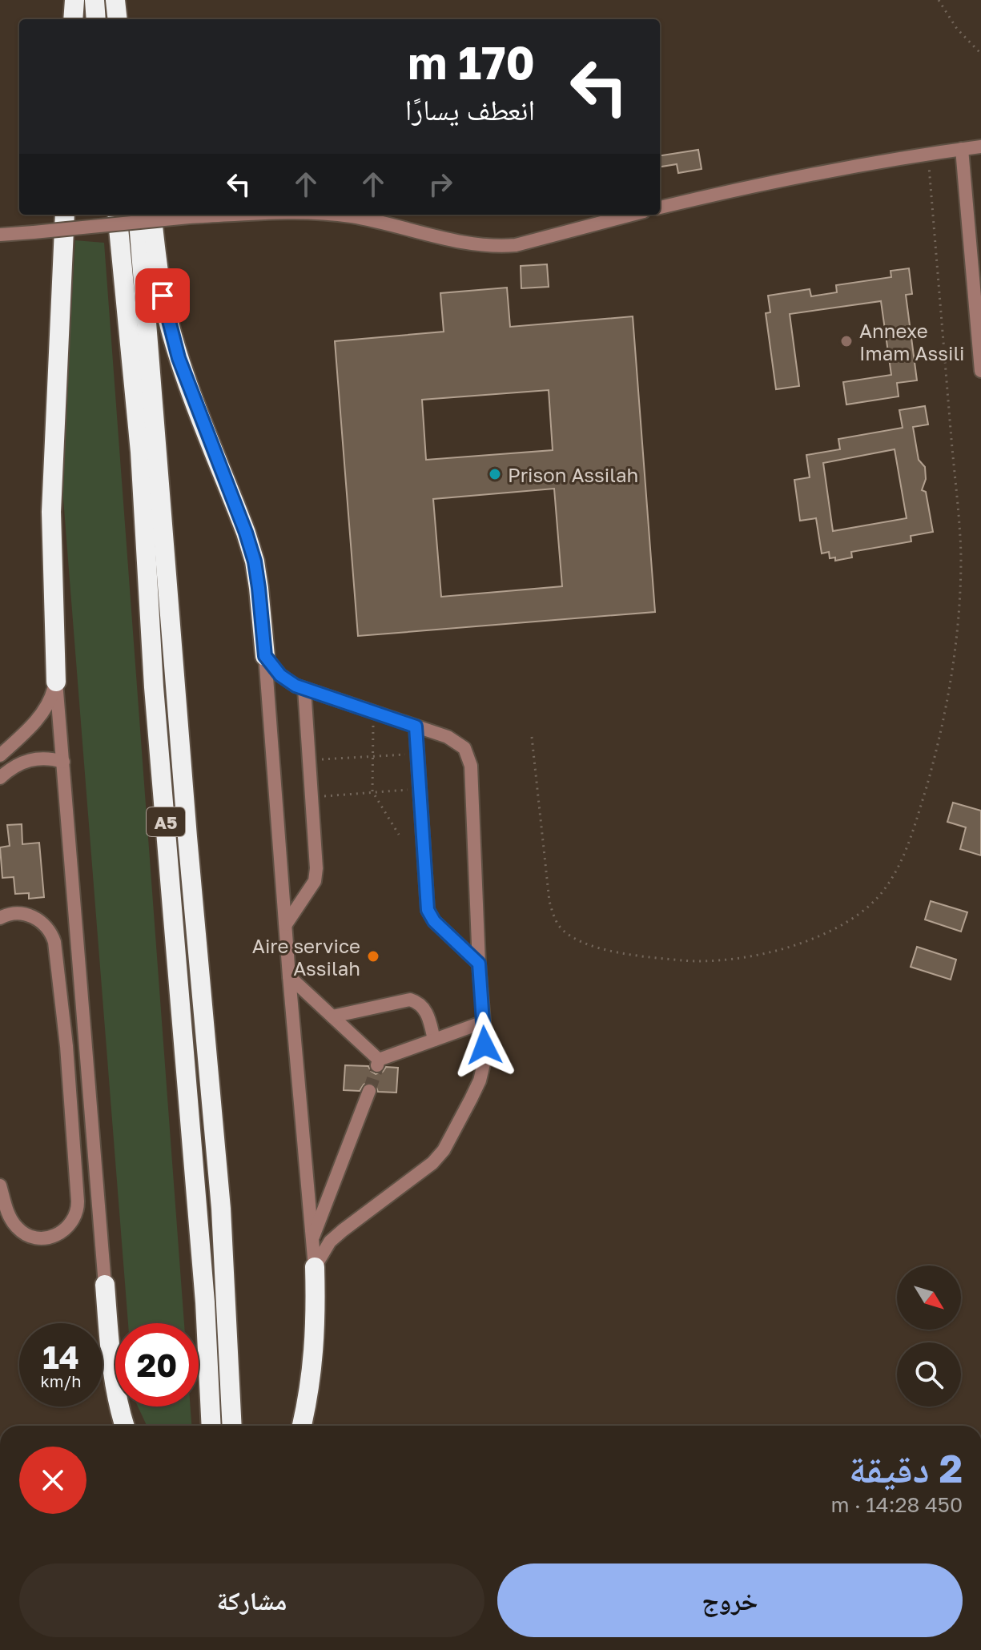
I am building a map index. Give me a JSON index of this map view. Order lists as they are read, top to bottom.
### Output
{
  "streets": {
    "highway": ["A5"]
  },
  "places": ["Annexe Imam Assili", "Prison Assilah", "Aire service Assilah"],
  "north": "bottom right",
  "page": {
    "turn": ["170 m", "انعطف يسارًا"],
    "speed": "14 km/h",
    "limit": "20",
    "heading": ["2 دقيقة", "450 m · 14:28"],
    "buttons": ["خروج", "مشاركة"]
  }
}
